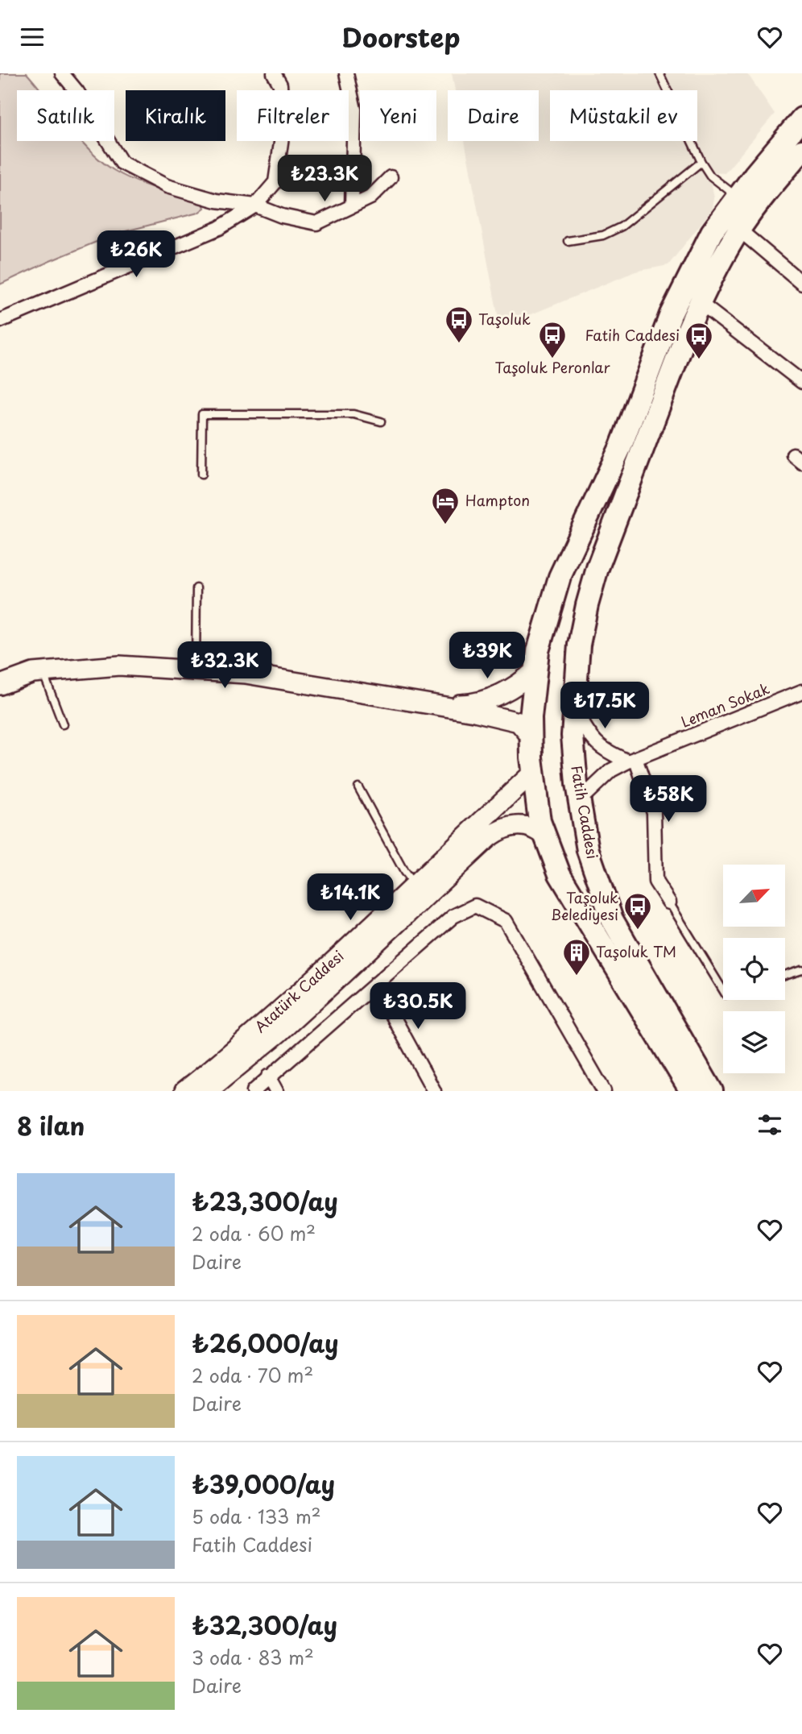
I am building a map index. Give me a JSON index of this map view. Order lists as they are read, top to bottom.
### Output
{
  "streets": {
    "main road": ["Fatih Caddesi", "Atatürk Caddesi"],
    "street": ["Leman Sokak"]
  },
  "crossings": [
    ["Leman Sokak", "Fatih Caddesi"]
  ],
  "places": {
    "bus stop": [
      "Taşoluk",
      "Taşoluk Peronlar",
      "Fatih Caddesi",
      "Taşoluk Belediyesi"
    ],
    "hotel": ["Hampton"],
    "building": ["Taşoluk TM"]
  },
  "north": "top right",
  "page": {
    "header": "Doorstep",
    "chip": [
      "Satılık",
      "Kiralık",
      "Filtreler",
      "Yeni",
      "Daire",
      "Müstakil ev"
    ],
    "price": [
      "₺23.3K",
      "₺26K",
      "₺39K",
      "₺32.3K",
      "₺17.5K",
      "₺58K",
      "₺14.1K",
      "₺30.5K"
    ],
    "heading": "8 ilan",
    "list": [
      {
        "name": "₺23,300/ay",
        "note": "2 oda · 60 m² · Daire"
      },
      {
        "name": "₺26,000/ay",
        "note": "2 oda · 70 m² · Daire"
      },
      {
        "name": "₺39,000/ay",
        "note": "5 oda · 133 m² · Fatih Caddesi"
      },
      {
        "name": "₺32,300/ay",
        "note": "3 oda · 83 m² · Daire"
      }
    ]
  }
}
